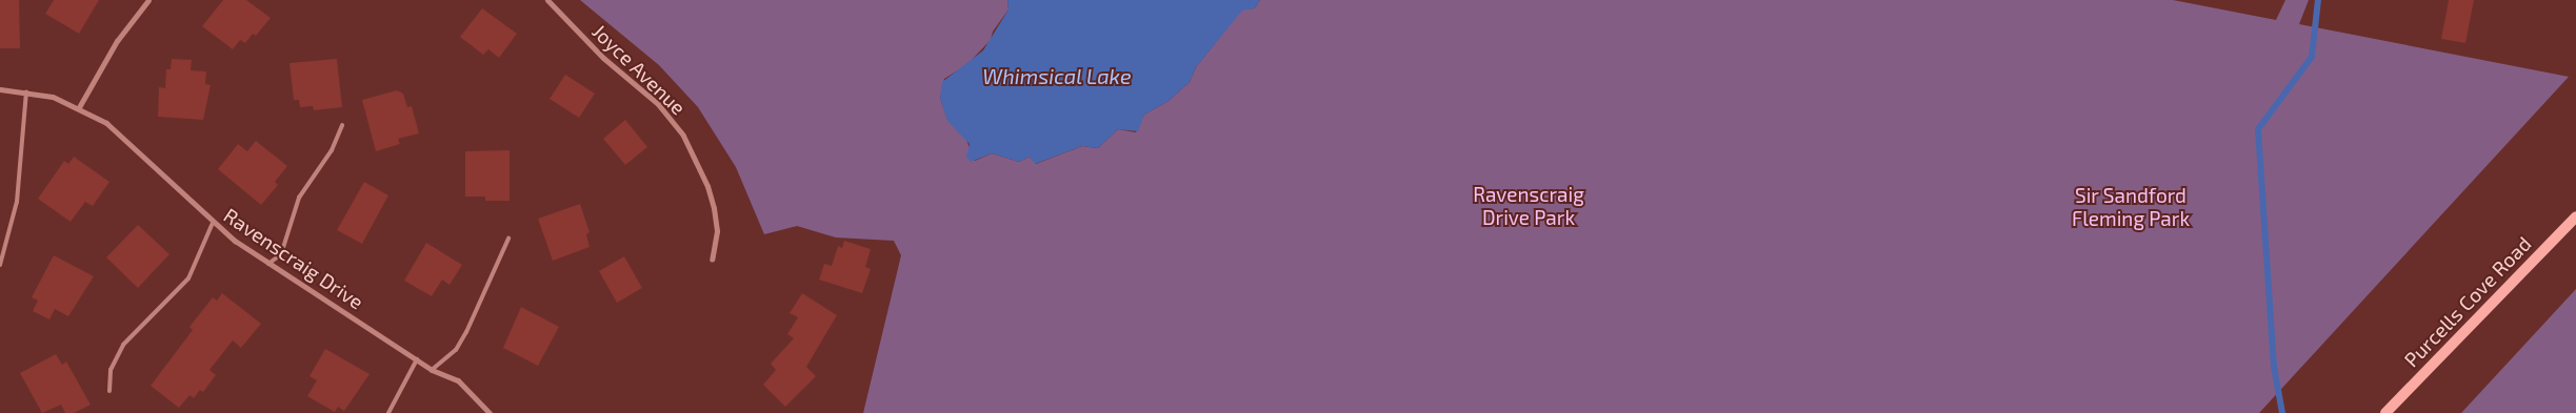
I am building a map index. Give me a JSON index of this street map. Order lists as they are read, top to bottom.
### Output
{
  "streets": {
    "main road": ["Purcells Cove Road"],
    "street": ["Joyce Avenue", "Ravenscraig Drive"]
  },
  "water": ["Whimsical Lake"],
  "parks": ["Ravenscraig Drive Park", "Sir Sandford Fleming Park"]
}
